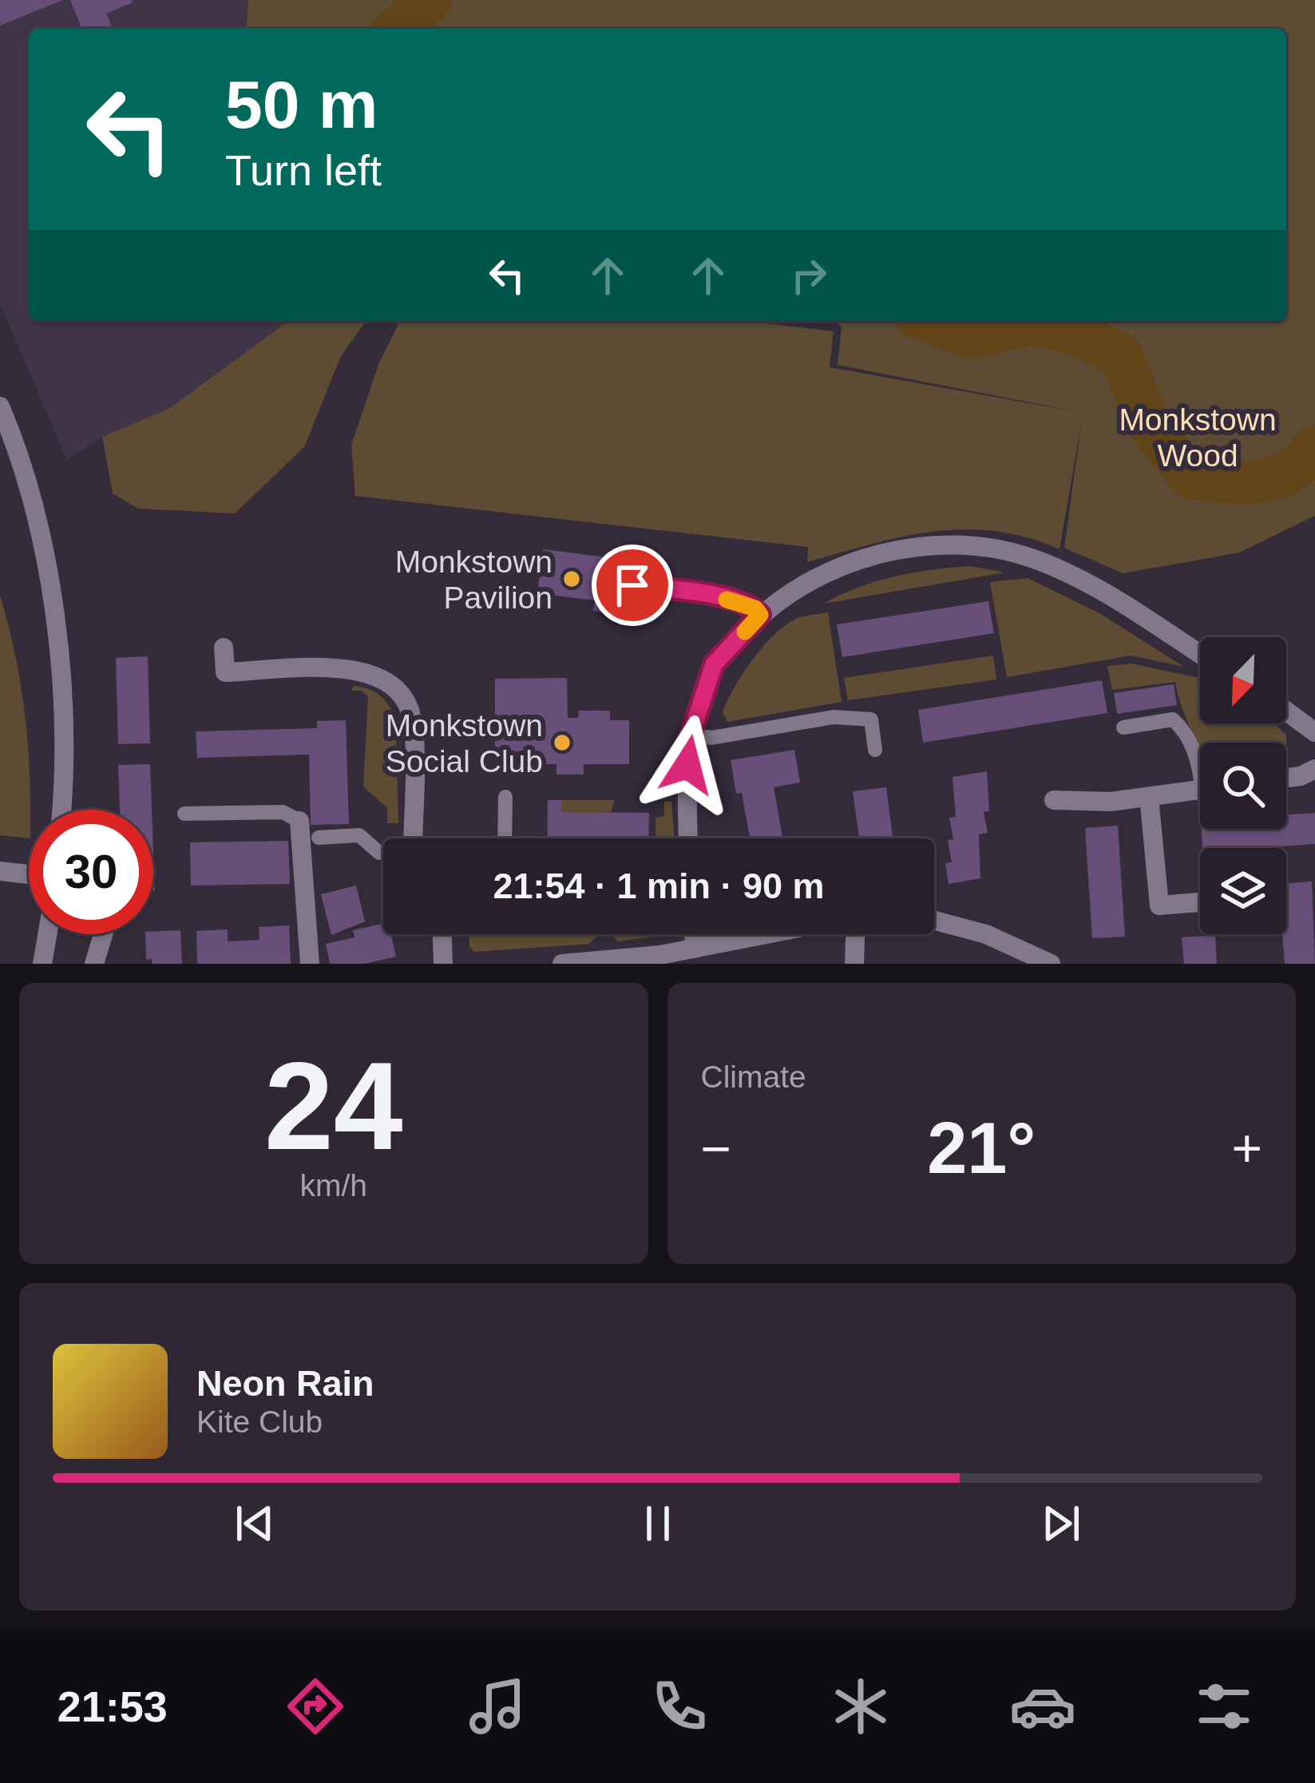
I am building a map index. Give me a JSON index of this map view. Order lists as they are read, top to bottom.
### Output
{
  "parks": ["Monkstown Wood"],
  "places": ["Monkstown Pavilion", "Monkstown Social Club"],
  "north": "bottom left",
  "page": {
    "turn": ["50 m", "Turn left"],
    "limit": "30",
    "trip": "21:54 · 1 min · 90 m",
    "tile": [
      ["24", "km/h"],
      "Climate"
    ],
    "heat": ["−", "21°", "+"],
    "song": ["Neon Rain", "Kite Club"],
    "tabs": "21:53"
  }
}
